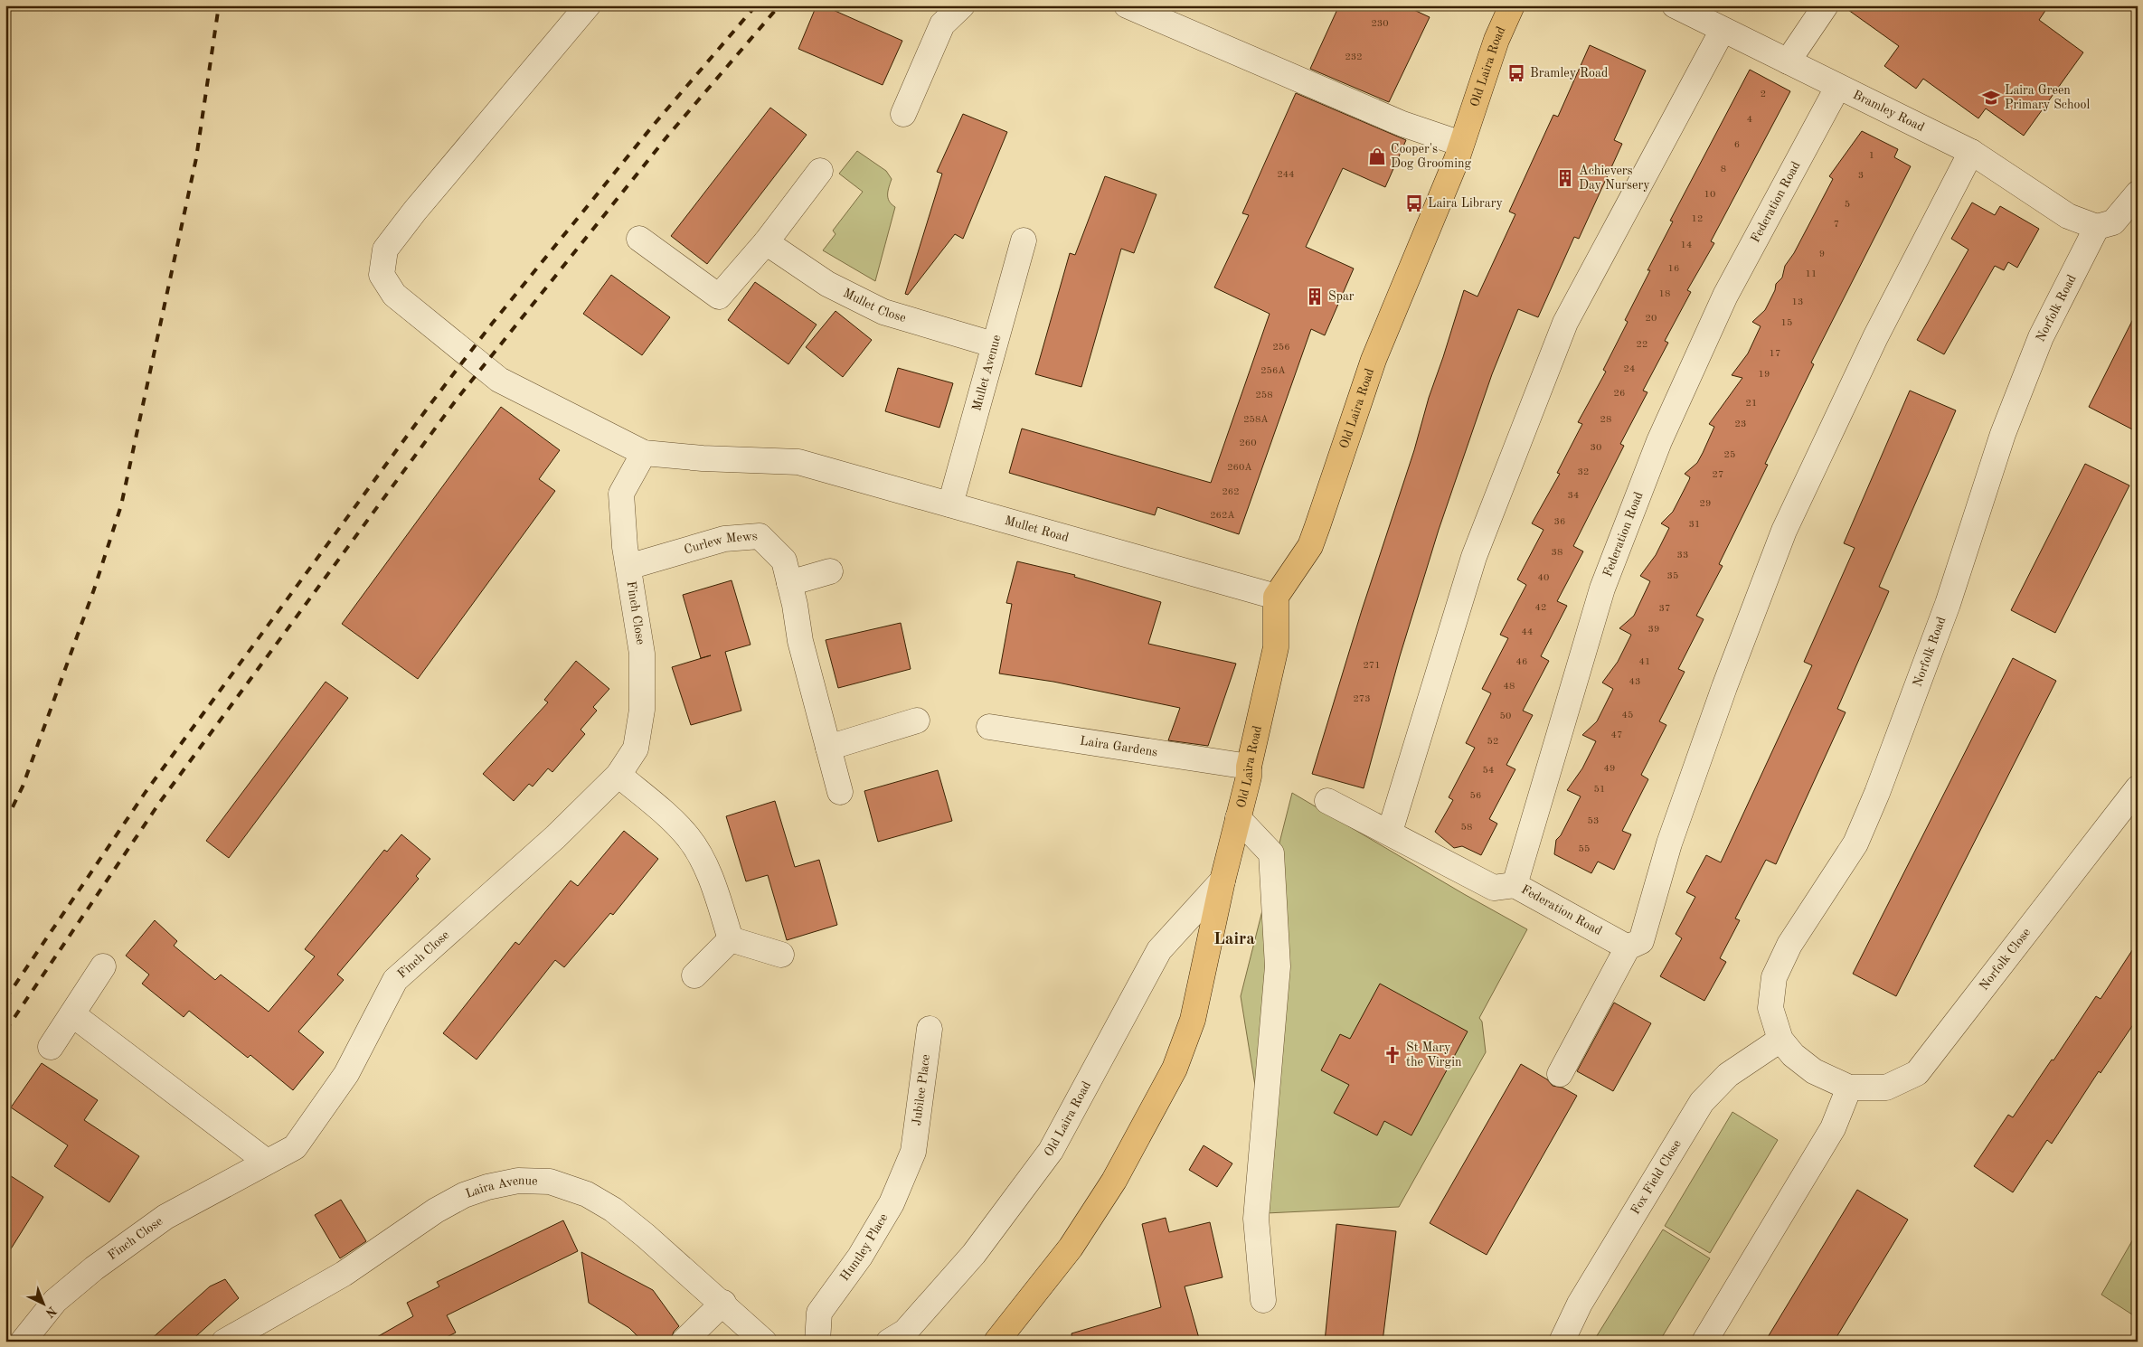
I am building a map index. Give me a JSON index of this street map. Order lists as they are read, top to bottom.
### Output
{
  "streets": {
    "main road": ["Old Laira Road"],
    "street": [
      "Bramley Road",
      "Federation Road",
      "Mullet Close",
      "Norfolk Road",
      "Mullet Avenue",
      "Mullet Road",
      "Curlew Mews",
      "Finch Close",
      "Laira Gardens",
      "Norfolk Close",
      "Jubilee Place",
      "Fox Field Close",
      "Laira Avenue",
      "Huntley Place"
    ]
  },
  "crossings": [
    ["Old Laira Road", "Mullet Road"],
    ["Old Laira Road", "Laira Gardens"],
    ["Bramley Road", "Federation Road"],
    ["Bramley Road", "Norfolk Road"],
    ["Mullet Close", "Mullet Avenue"],
    ["Norfolk Road", "Norfolk Close"],
    ["Norfolk Road", "Fox Field Close"],
    ["Mullet Avenue", "Mullet Road"],
    ["Mullet Road", "Finch Close"],
    ["Curlew Mews", "Finch Close"],
    ["Jubilee Place", "Huntley Place"]
  ],
  "districts": ["Laira"],
  "places": {
    "bus stop": ["Bramley Road", "Laira Library"],
    "school or university": ["Laira Green Primary School"],
    "shop": ["Cooper's Dog Grooming"],
    "building": ["Achievers Day Nursery", "Spar"],
    "church": ["St Mary the Virgin"]
  },
  "house_numbers": [
    "230",
    "232",
    "2",
    "4",
    "6",
    "1",
    "8",
    "244",
    "3",
    "10",
    "5",
    "12",
    "7",
    "14",
    "9",
    "16",
    "11",
    "18",
    "13",
    "20",
    "15",
    "22",
    "256",
    "17",
    "24",
    "256A",
    "19",
    "26",
    "258",
    "21",
    "258A",
    "28",
    "23",
    "260",
    "30",
    "25",
    "260A",
    "32",
    "27",
    "262",
    "34",
    "29",
    "262A",
    "36",
    "31",
    "38",
    "33",
    "35",
    "40",
    "42",
    "37",
    "39",
    "44",
    "46",
    "41",
    "271",
    "43",
    "48",
    "273",
    "45",
    "50",
    "47",
    "52",
    "49",
    "54",
    "51",
    "56",
    "53",
    "58",
    "55"
  ],
  "north": "bottom right"
}
